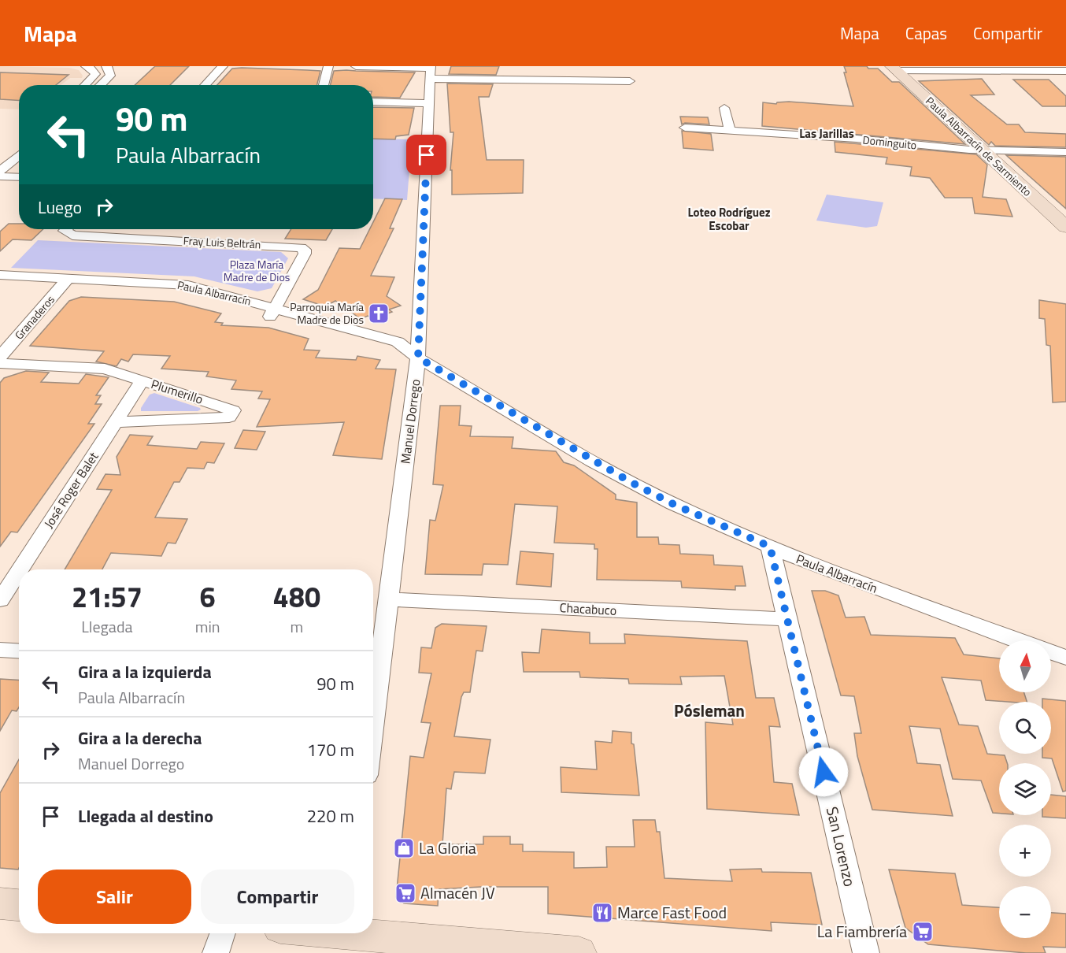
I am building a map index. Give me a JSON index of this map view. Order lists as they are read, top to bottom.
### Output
{
  "streets": {
    "main road": ["Paula Albarracín de Sarmiento"],
    "street": [
      "Dominguito",
      "Fray Luis Beltrán",
      "Paula Albarracín",
      "Granaderos",
      "Plumerillo",
      "Manuel Dorrego",
      "José Roger Balet",
      "Chacabuco",
      "San Lorenzo"
    ]
  },
  "crossings": [
    ["Dominguito", "Paula Albarracín de Sarmiento"],
    ["Fray Luis Beltrán", "Paula Albarracín"],
    ["Paula Albarracín", "Granaderos"],
    ["Paula Albarracín", "Manuel Dorrego"],
    ["Paula Albarracín", "San Lorenzo"],
    ["Plumerillo", "José Roger Balet"],
    ["Manuel Dorrego", "Chacabuco"],
    ["Chacabuco", "San Lorenzo"]
  ],
  "districts": ["Las Jarillas", "Loteo Rodríguez Escobar", "Pósleman"],
  "parks": ["Plaza María Madre de Dios"],
  "places": {
    "church": ["Parroquia María Madre de Dios"],
    "shop": ["La Gloria"],
    "supermarket": ["Almacén JV", "La Fiambrería"],
    "restaurant": ["Marce Fast Food"]
  },
  "north": "top",
  "page": {
    "header": "Mapa",
    "nav": ["Mapa", "Capas", "Compartir"],
    "turn": ["90 m", "Paula Albarracín"],
    "then": "Luego",
    "eta": [
      "21:57",
      "Llegada",
      "6",
      "min",
      "480",
      "m"
    ],
    "map_buttons": ["+", "−"],
    "list": [
      {
        "name": "Gira a la izquierda",
        "note": "Paula Albarracín",
        "value": "90 m"
      },
      {
        "name": "Gira a la derecha",
        "note": "Manuel Dorrego",
        "value": "170 m"
      },
      {
        "name": "Llegada al destino",
        "value": "220 m"
      }
    ],
    "buttons": ["Salir", "Compartir"]
  }
}
